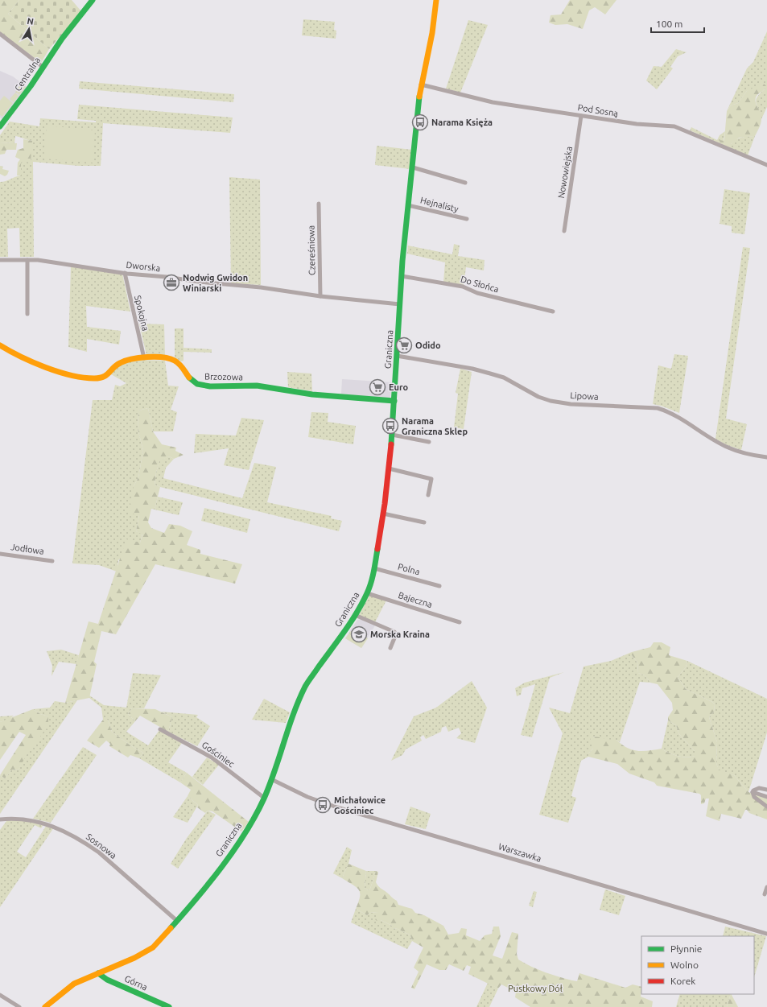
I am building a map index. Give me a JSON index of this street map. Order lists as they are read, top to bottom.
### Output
{
  "streets": {
    "street": [
      "Centralna",
      "Pod Sosną",
      "Nowowiejska",
      "Hejnalisty",
      "Czereśniowa",
      "Dworska",
      "Do Słońca",
      "Spokojna",
      "Graniczna",
      "Brzozowa",
      "Lipowa",
      "Jodłowa",
      "Polna",
      "Bajeczna",
      "Gościniec",
      "Sosnowa",
      "Warszawka",
      "Górna"
    ]
  },
  "crossings": [
    ["Pod Sosną", "Nowowiejska"],
    ["Pod Sosną", "Graniczna"],
    ["Hejnalisty", "Graniczna"],
    ["Czereśniowa", "Dworska"],
    ["Dworska", "Spokojna"],
    ["Dworska", "Graniczna"],
    ["Do Słońca", "Graniczna"],
    ["Spokojna", "Brzozowa"],
    ["Graniczna", "Brzozowa"],
    ["Graniczna", "Lipowa"],
    ["Graniczna", "Polna"],
    ["Graniczna", "Bajeczna"],
    ["Graniczna", "Gościniec"],
    ["Graniczna", "Sosnowa"],
    ["Graniczna", "Warszawka"],
    ["Graniczna", "Górna"]
  ],
  "parks": ["Pustkowy Dół"],
  "places": {
    "bus stop": ["Narama Księża", "Narama Graniczna Sklep", "Michałowice Gościniec"],
    "office": ["Nodwig Gwidon Winiarski"],
    "supermarket": ["Odido", "Euro"],
    "school or university": ["Morska Kraina"]
  },
  "legend": ["Płynnie", "Wolno", "Korek"],
  "scale_bar": "100 m",
  "north": "top"
}
